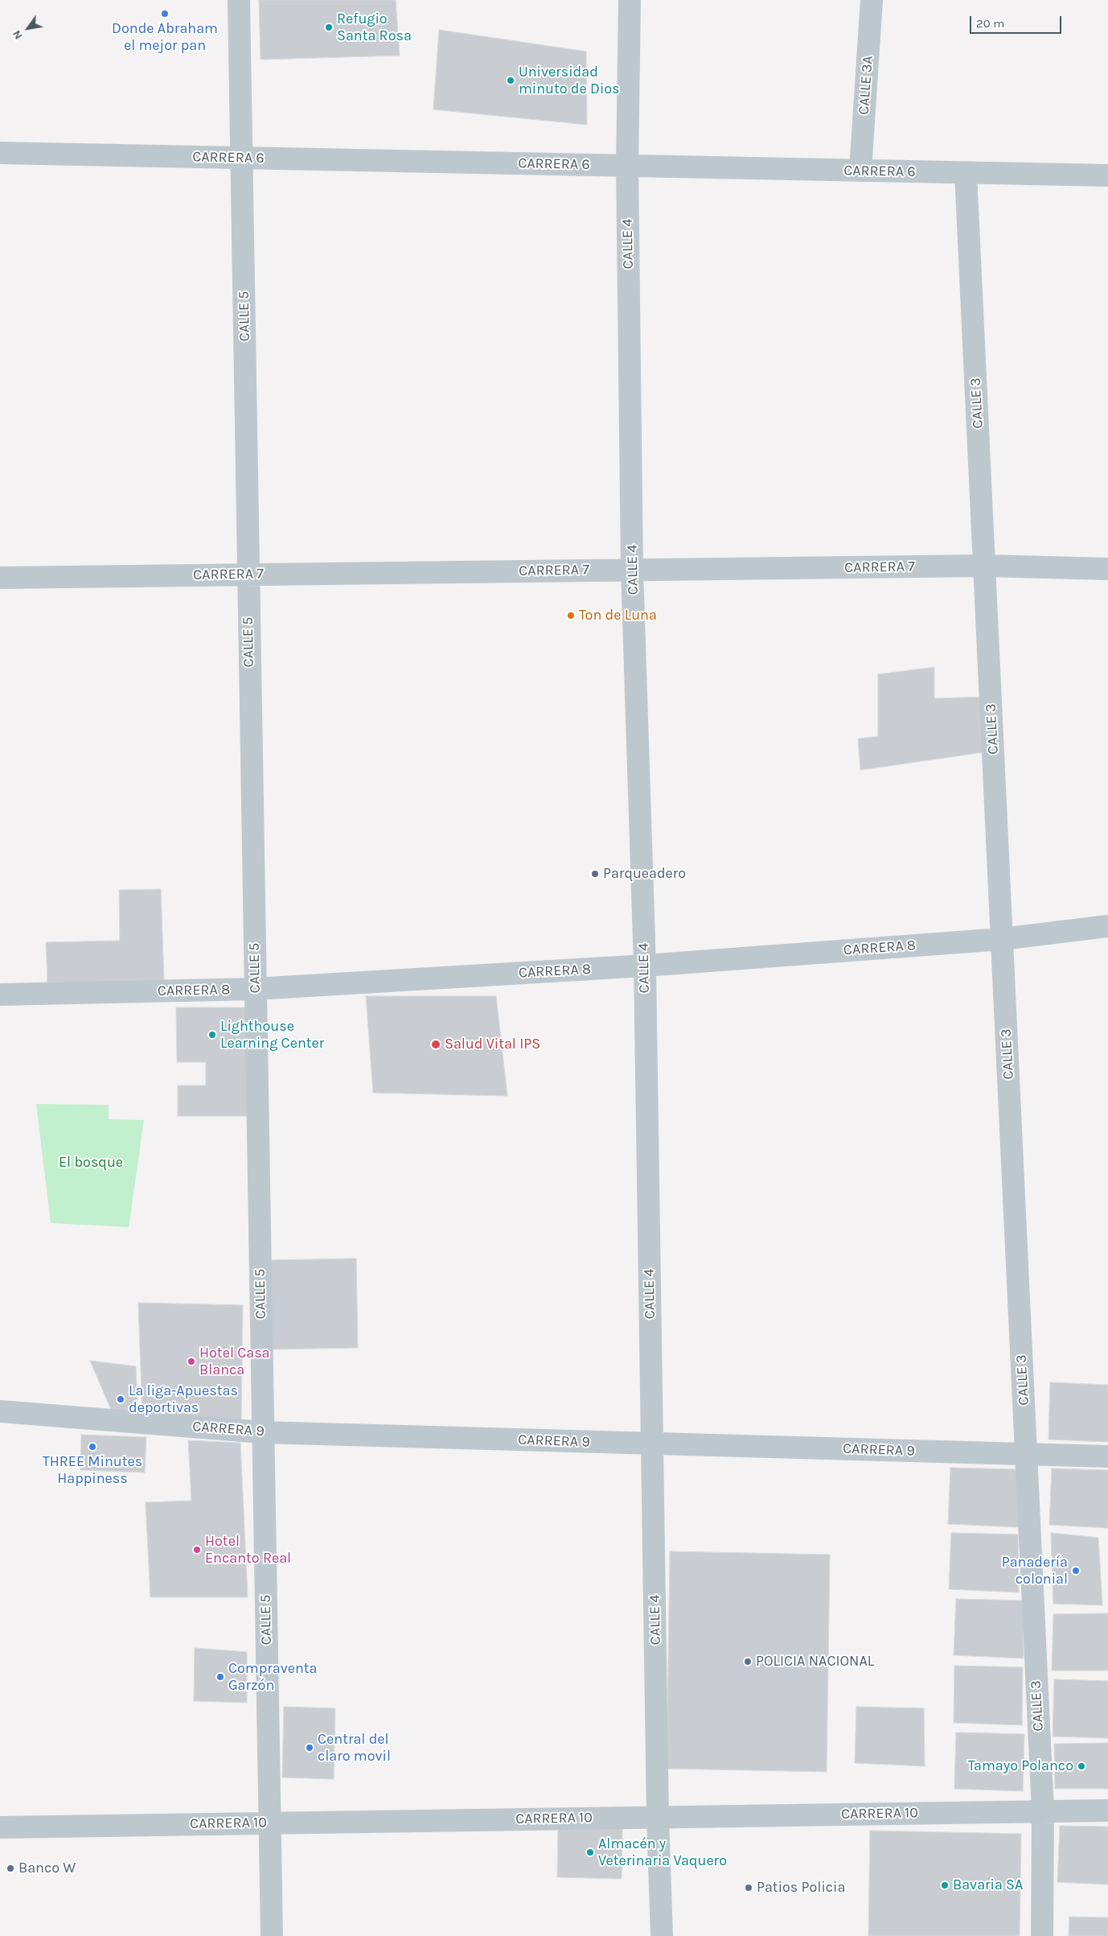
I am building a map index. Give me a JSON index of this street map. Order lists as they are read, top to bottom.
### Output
{
  "streets": {
    "street": [
      "CALLE 3A",
      "CARRERA 6",
      "CALLE 4",
      "CALLE 5",
      "CALLE 3",
      "CARRERA 7",
      "CARRERA 8",
      "CARRERA 9",
      "CARRERA 10"
    ]
  },
  "crossings": [
    ["CALLE 3A", "CARRERA 6"],
    ["CARRERA 6", "CALLE 4"],
    ["CARRERA 6", "CALLE 5"],
    ["CARRERA 6", "CALLE 3"],
    ["CALLE 4", "CARRERA 7"],
    ["CALLE 4", "CARRERA 8"],
    ["CALLE 4", "CARRERA 9"],
    ["CALLE 4", "CARRERA 10"],
    ["CALLE 5", "CARRERA 7"],
    ["CALLE 5", "CARRERA 8"],
    ["CALLE 5", "CARRERA 9"],
    ["CALLE 5", "CARRERA 10"],
    ["CALLE 3", "CARRERA 7"],
    ["CALLE 3", "CARRERA 8"],
    ["CALLE 3", "CARRERA 9"],
    ["CALLE 3", "CARRERA 10"]
  ],
  "parks": ["El bosque"],
  "places": [
    "Donde Abraham el mejor pan",
    "Refugio Santa Rosa",
    "Universidad minuto de Dios",
    "Ton de Luna",
    "Parqueadero",
    "Lighthouse Learning Center",
    "Salud Vital IPS",
    "Hotel Casa Blanca",
    "La liga-Apuestas deportivas",
    "THREE Minutes Happiness",
    "Hotel Encanto Real",
    "Panadería colonial",
    "POLICIA NACIONAL",
    "Compraventa Garzón",
    "Central del claro movil",
    "Tamayo Polanco",
    "Almacén y Veterinaria Vaquero",
    "Banco W",
    "Bavaria SA",
    "Patios Policia"
  ],
  "scale_bar": "20 m",
  "north": "bottom left"
}
